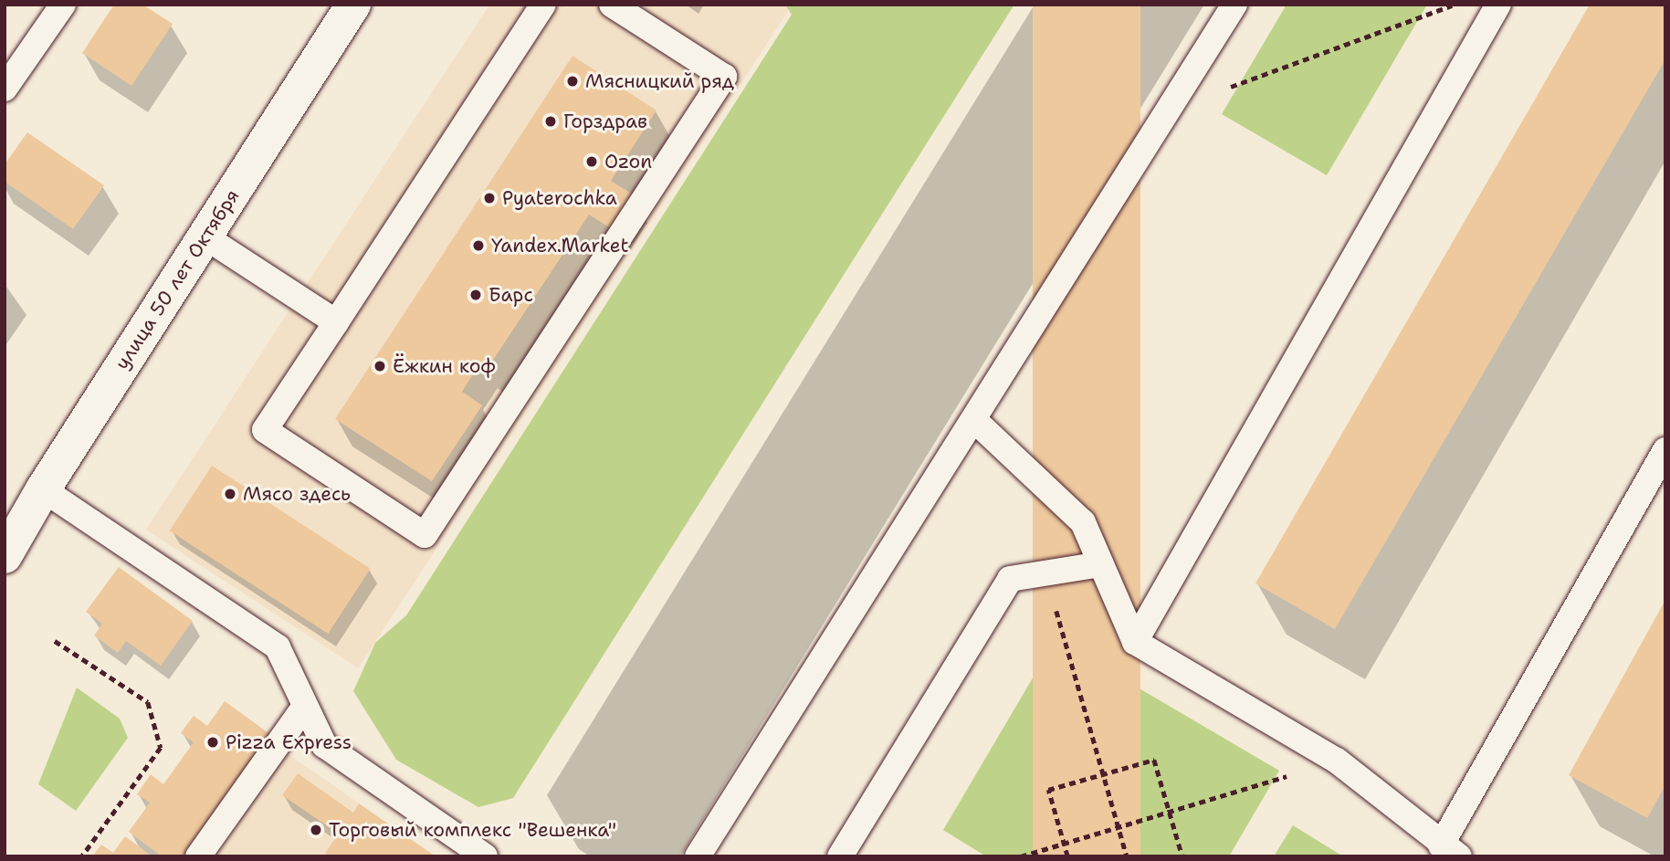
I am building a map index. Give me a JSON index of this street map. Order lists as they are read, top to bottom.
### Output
{
  "streets": {
    "street": ["улица 50 лет Октября"]
  },
  "places": [
    "Мясницкий ряд",
    "Горздрав",
    "Ozon",
    "Pyaterochka",
    "Yandex.Market",
    "Барс",
    "Ёжкин коф",
    "Мясо здесь",
    "Pizza Express",
    "Торговый комплекс \"Вешенка\""
  ]
}
